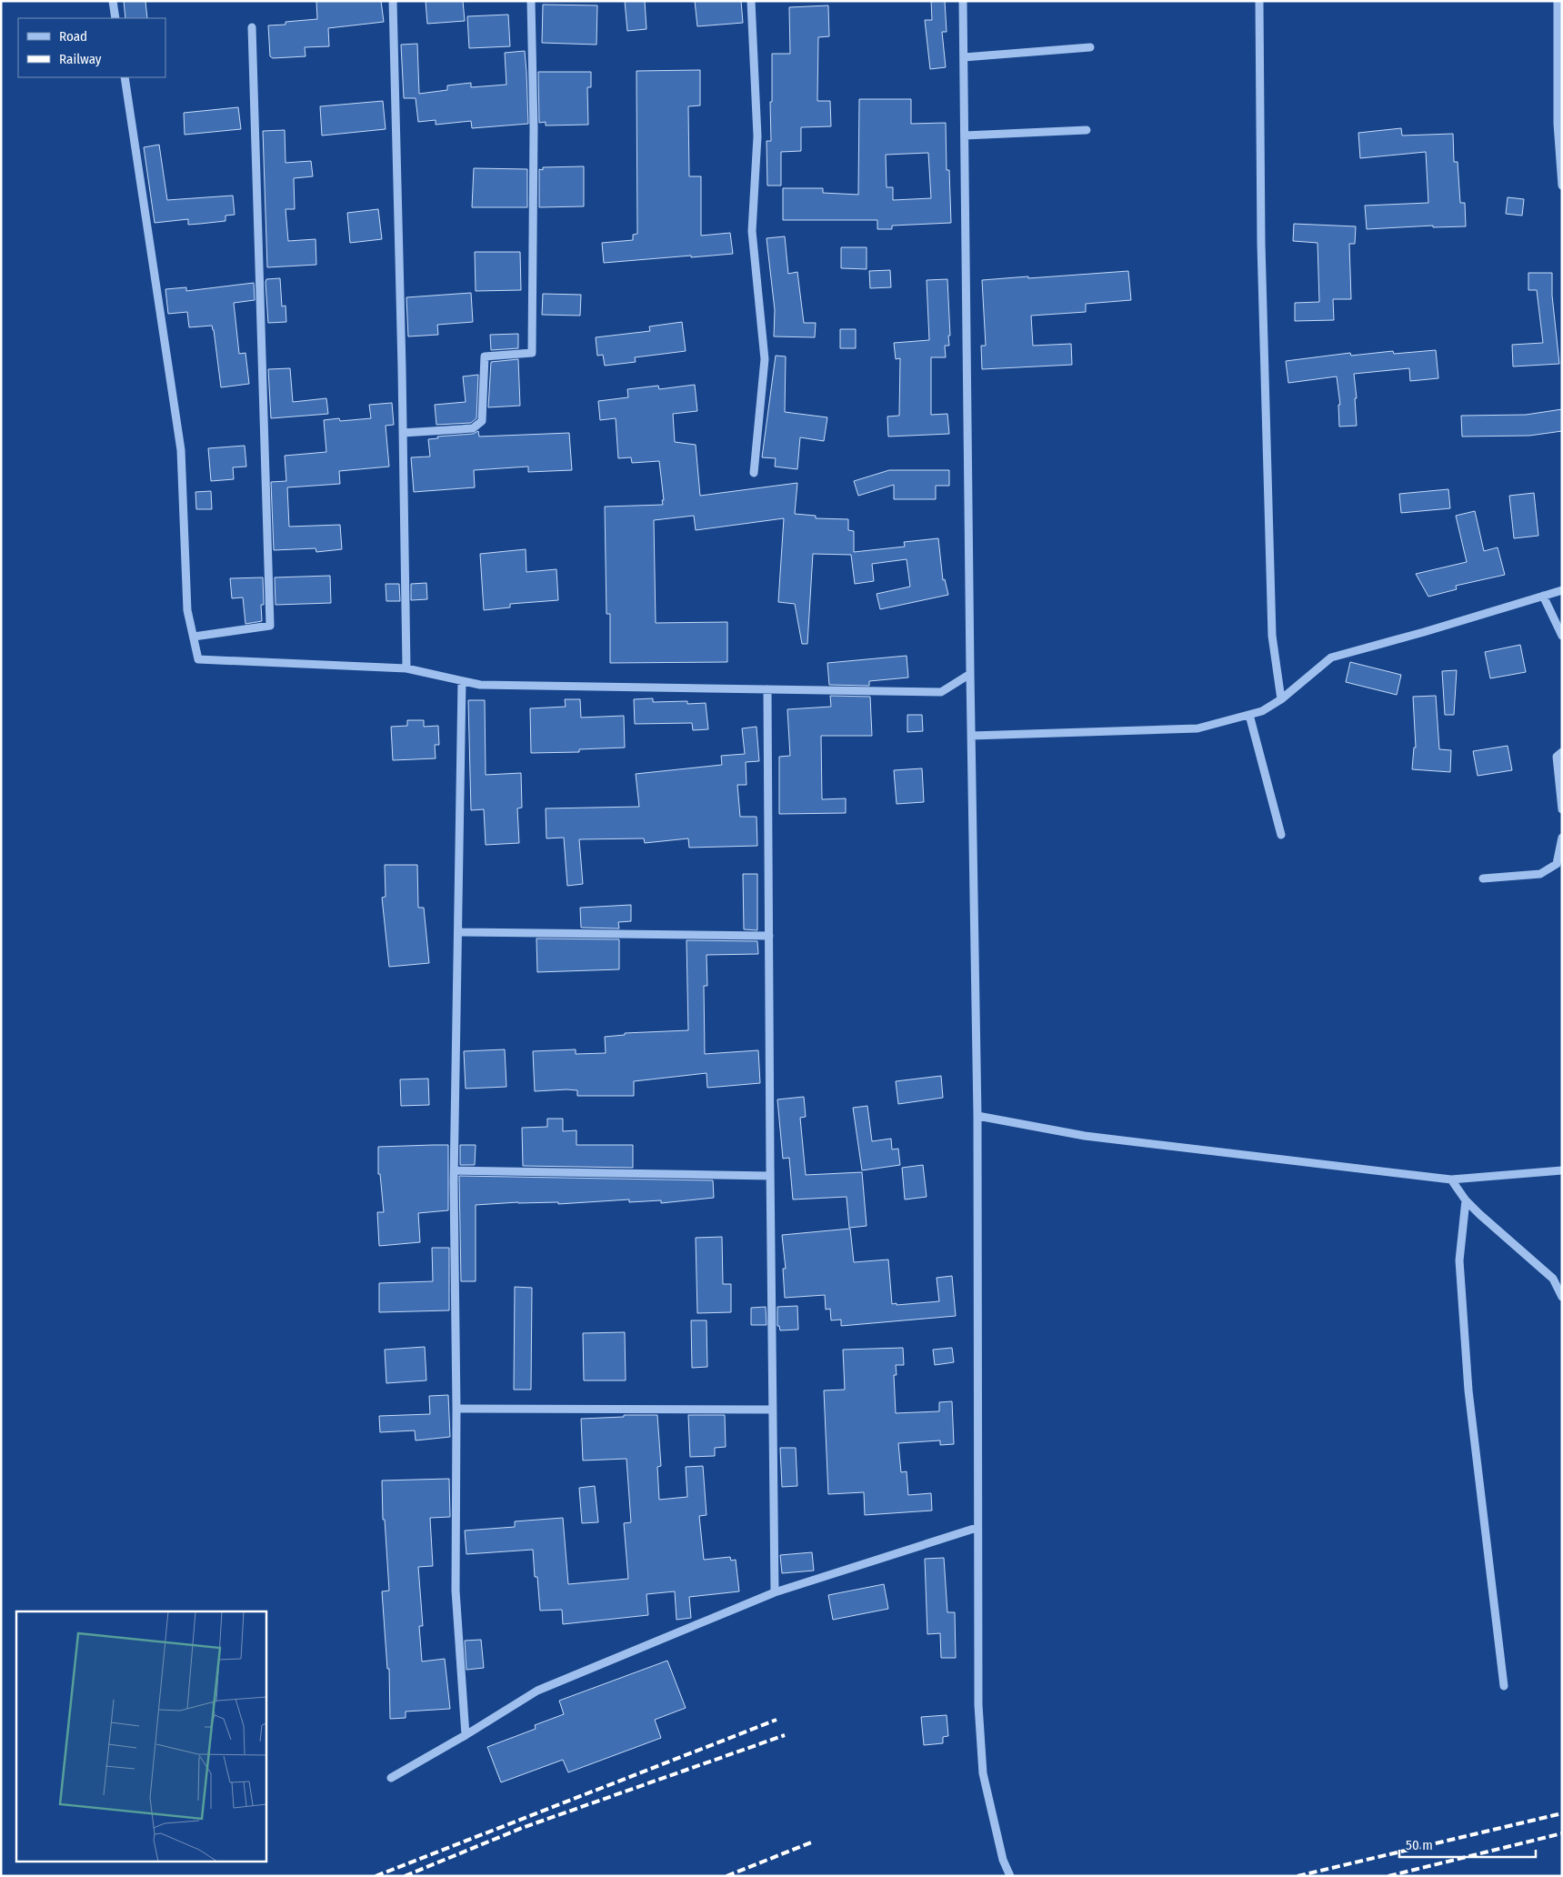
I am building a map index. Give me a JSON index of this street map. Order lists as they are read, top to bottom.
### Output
{
  "legend": ["Road", "Railway"],
  "scale_bar": "50 m"
}
